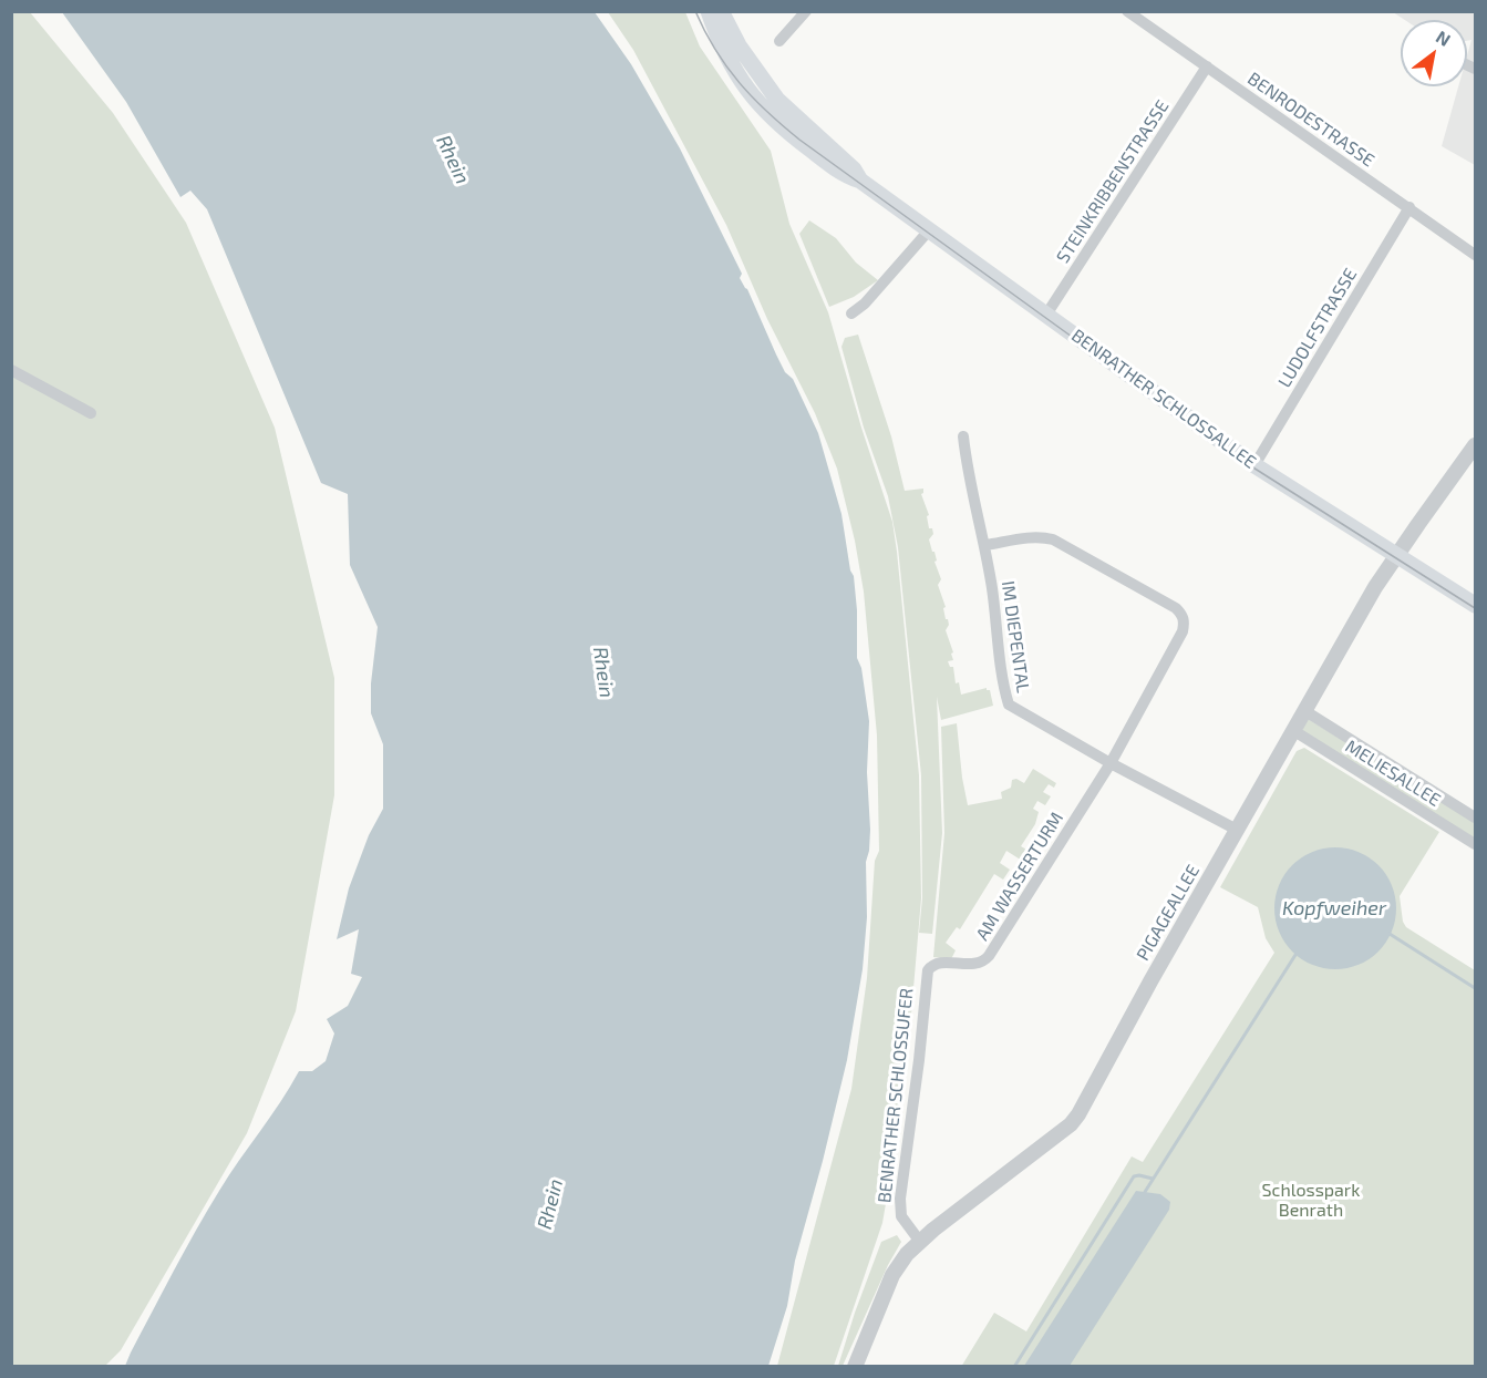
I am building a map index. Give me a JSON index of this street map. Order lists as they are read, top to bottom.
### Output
{
  "streets": {
    "main road": ["BENRATHER SCHLOSSALLEE"],
    "street": [
      "BENRODESTRASSE",
      "STEINKRIBBENSTRASSE",
      "LUDOLFSTRASSE",
      "IM DIEPENTAL",
      "MELIESALLEE",
      "AM WASSERTURM",
      "PIGAGEALLEE",
      "BENRATHER SCHLOSSUFER"
    ]
  },
  "crossings": [
    ["BENRODESTRASSE", "STEINKRIBBENSTRASSE"],
    ["BENRODESTRASSE", "LUDOLFSTRASSE"],
    ["STEINKRIBBENSTRASSE", "BENRATHER SCHLOSSALLEE"],
    ["LUDOLFSTRASSE", "BENRATHER SCHLOSSALLEE"],
    ["BENRATHER SCHLOSSALLEE", "PIGAGEALLEE"],
    ["IM DIEPENTAL", "AM WASSERTURM"],
    ["IM DIEPENTAL", "PIGAGEALLEE"],
    ["MELIESALLEE", "PIGAGEALLEE"],
    ["AM WASSERTURM", "BENRATHER SCHLOSSUFER"],
    ["PIGAGEALLEE", "BENRATHER SCHLOSSUFER"]
  ],
  "water": ["Rhein", "Kopfweiher"],
  "parks": ["Schlosspark Benrath"],
  "north": "top right"
}
